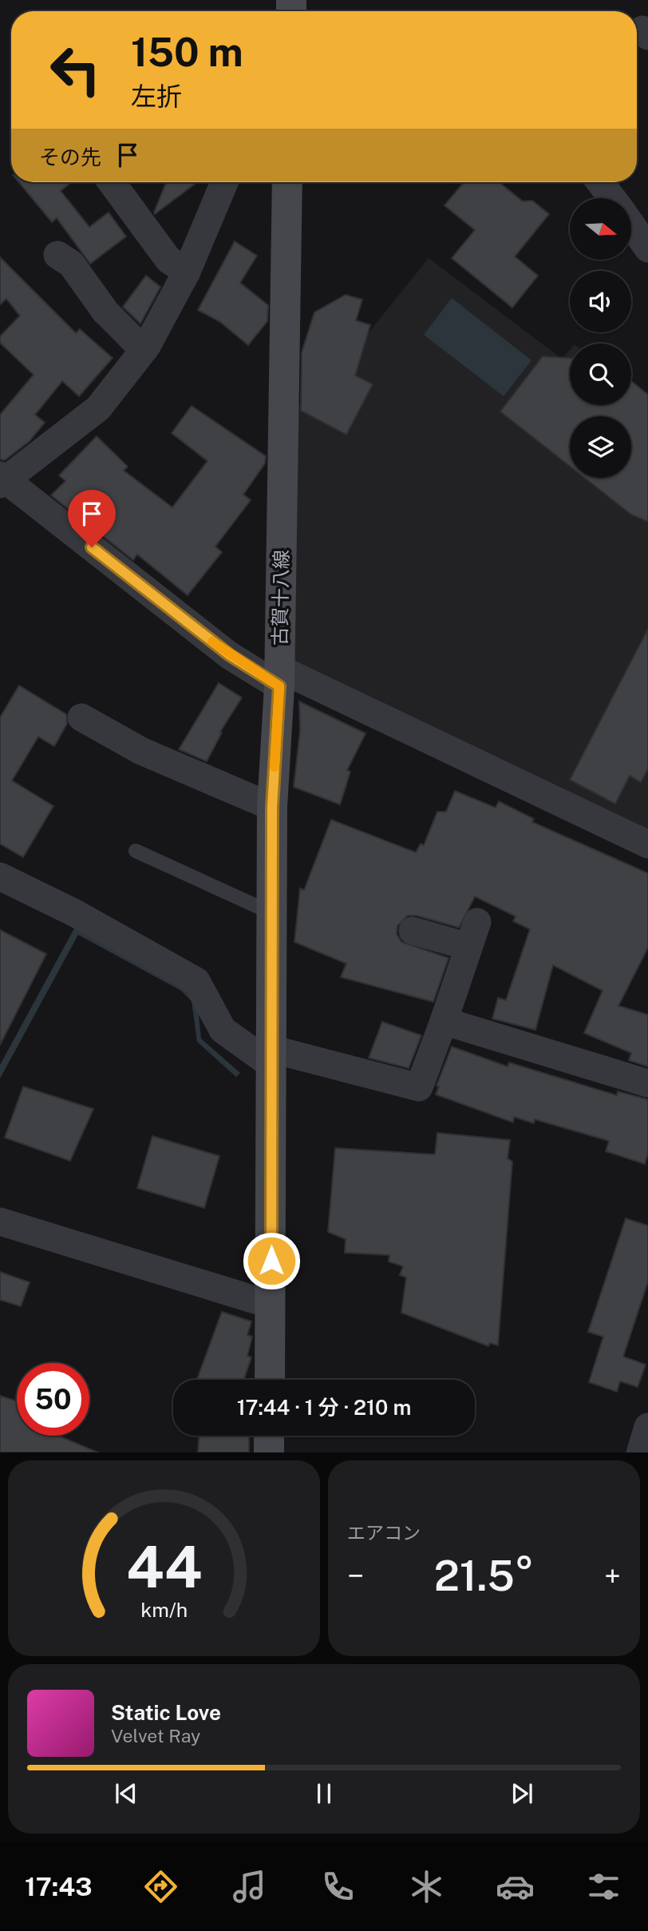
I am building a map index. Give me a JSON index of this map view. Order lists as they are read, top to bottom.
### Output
{
  "streets": {
    "main road": ["古賀十八線"]
  },
  "north": "right",
  "page": {
    "turn": ["150 m", "左折"],
    "then": "その先",
    "limit": "50",
    "trip": "17:44 · 1 分 · 210 m",
    "tile": "エアコン",
    "heat": ["−", "21.5°", "+"],
    "song": ["Static Love", "Velvet Ray"],
    "tabs": "17:43",
    "gauge": ["44", "km/h"]
  }
}
